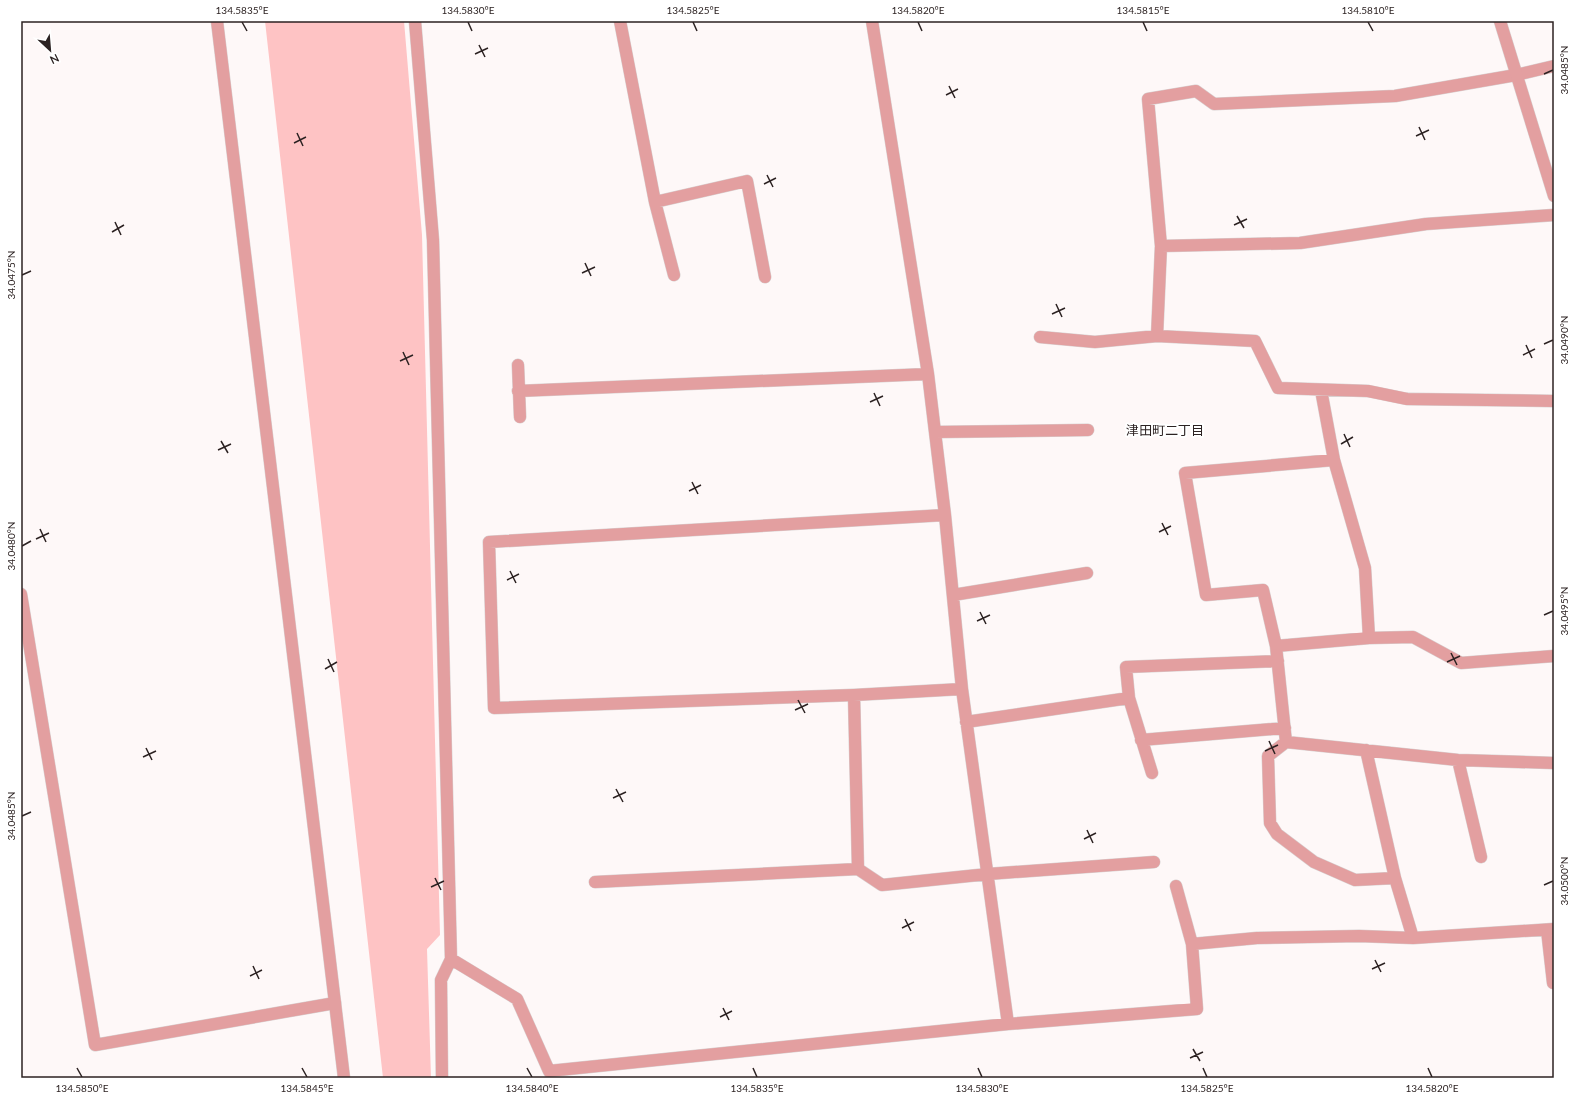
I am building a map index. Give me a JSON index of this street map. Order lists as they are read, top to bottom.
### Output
{
  "districts": ["津田町二丁目"],
  "north": "bottom right",
  "coordinates": [
    "134.5835°E",
    "134.5830°E",
    "134.5825°E",
    "134.5820°E",
    "134.5815°E",
    "134.5810°E",
    "34.0485°N",
    "34.0475°N",
    "34.0490°N",
    "34.0480°N",
    "34.0495°N",
    "34.0500°N",
    "134.5850°E",
    "134.5845°E",
    "134.5840°E"
  ]
}
